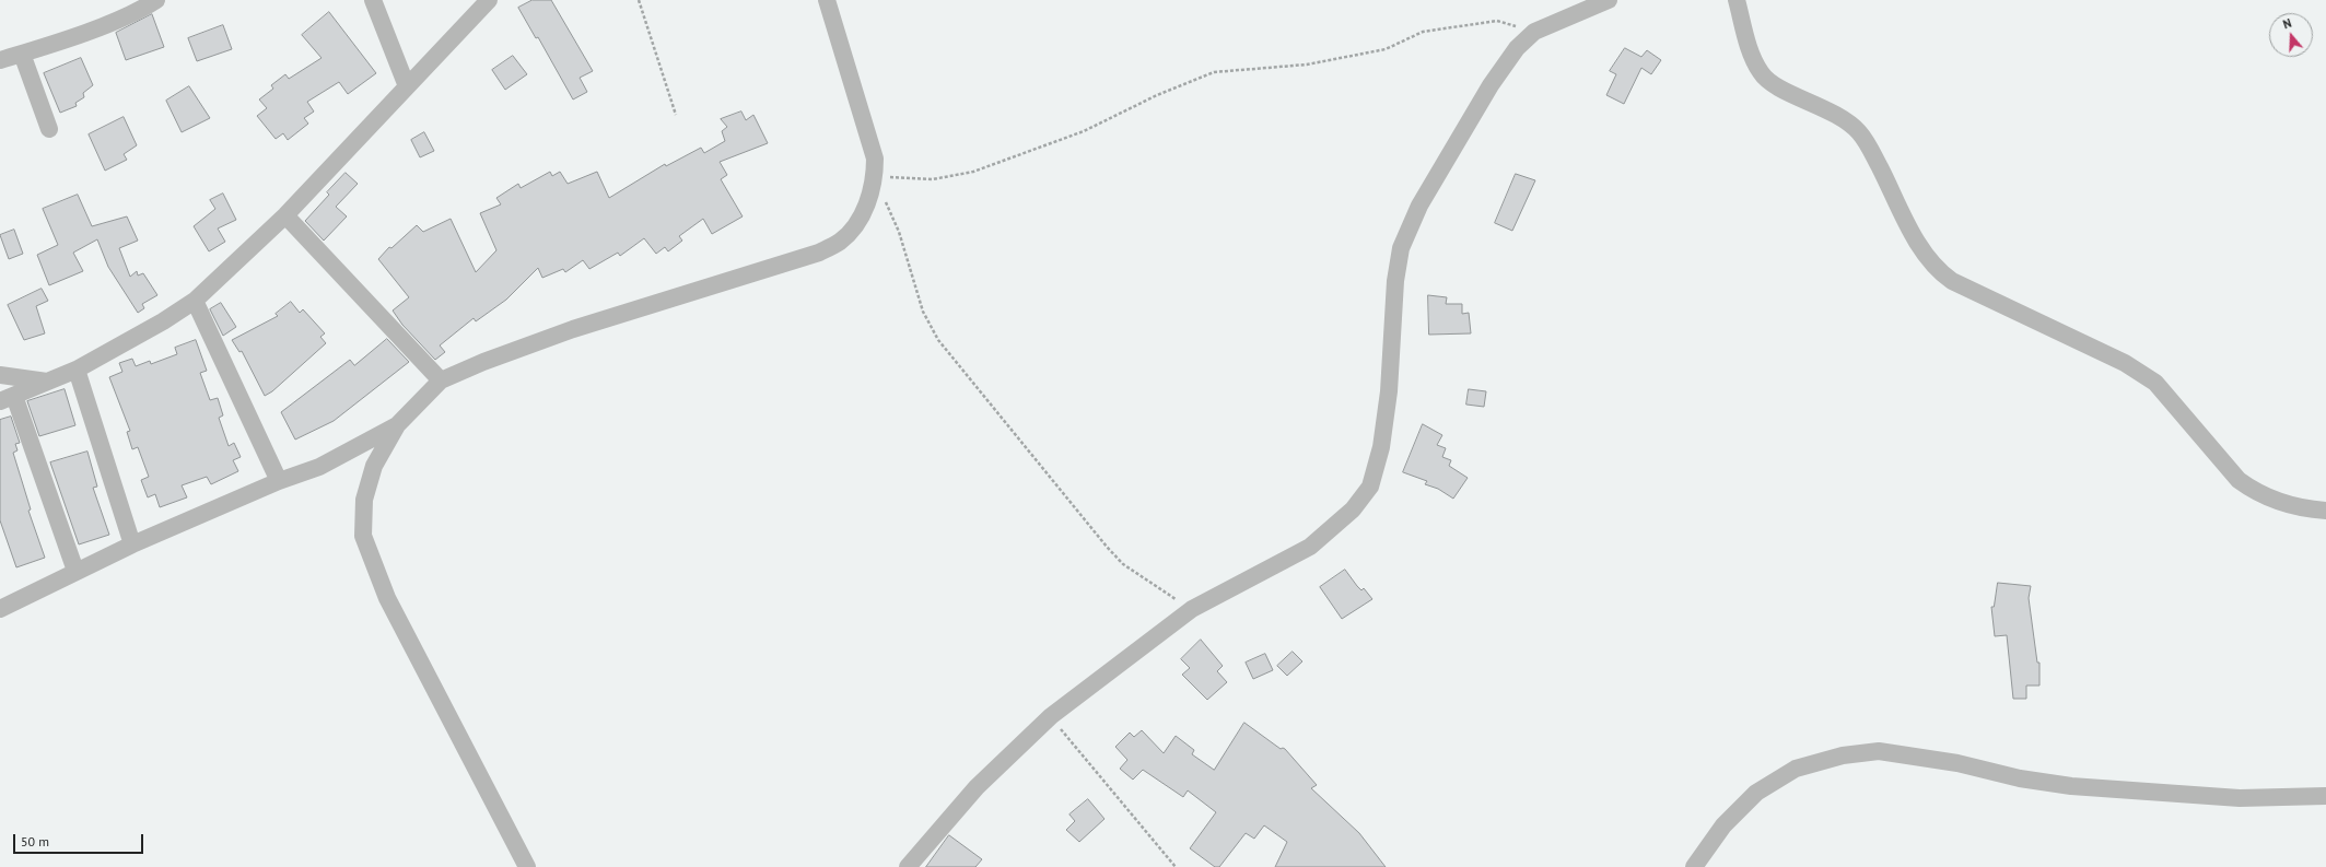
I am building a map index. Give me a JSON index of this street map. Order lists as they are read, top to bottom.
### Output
{
  "scale_bar": "50 m",
  "north": "top"
}
